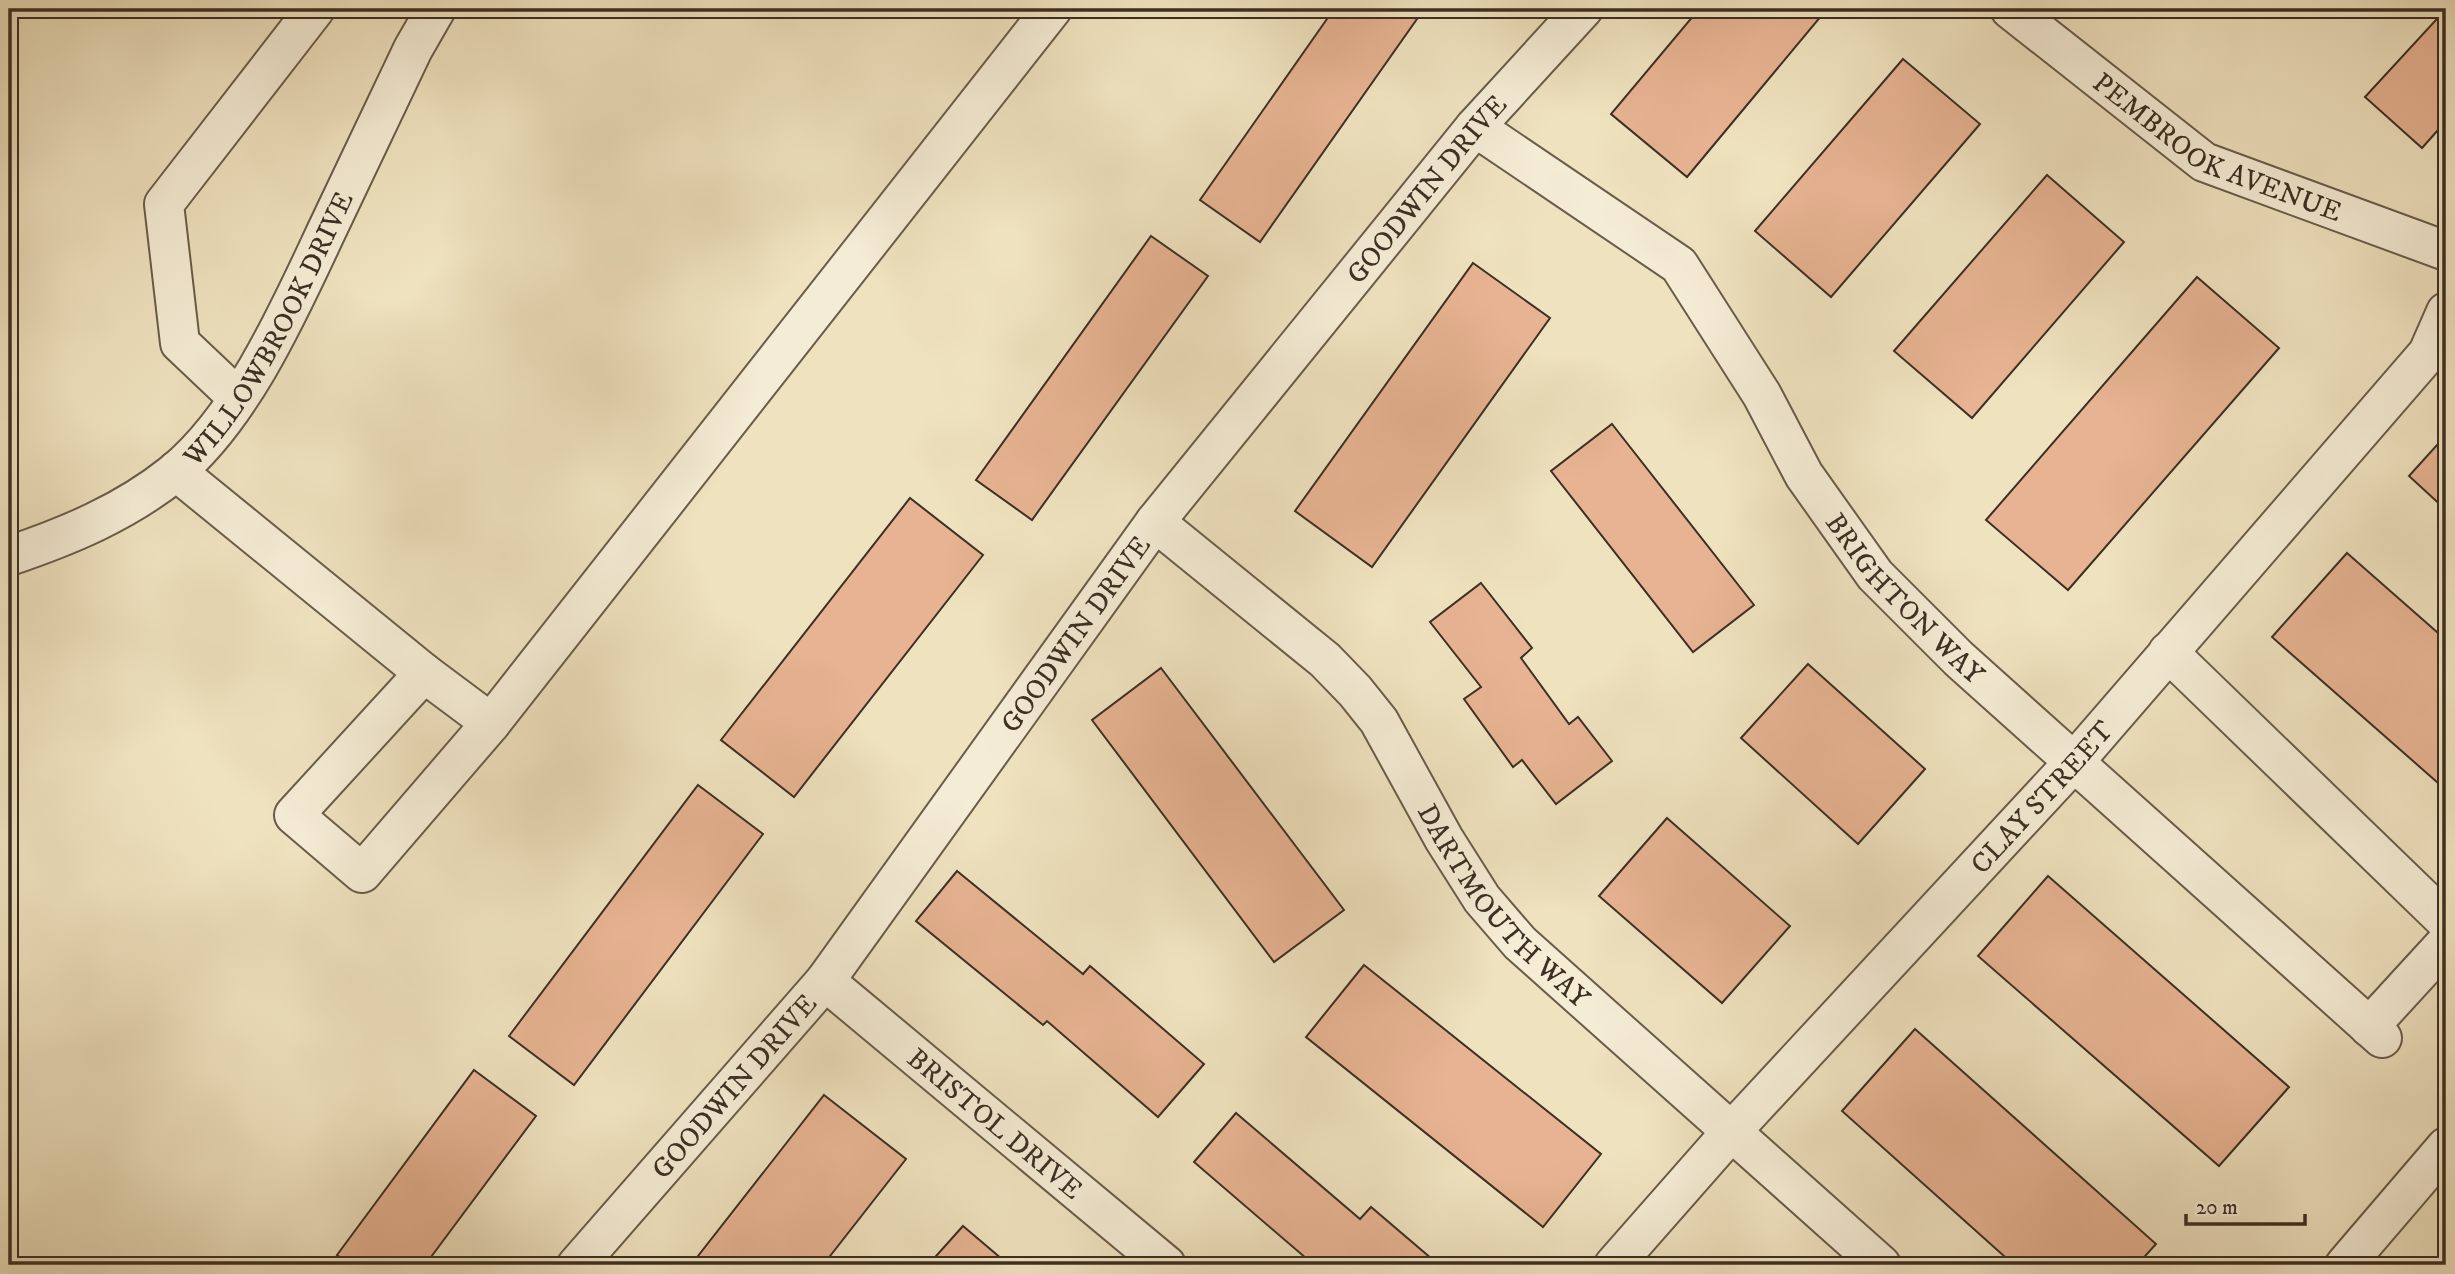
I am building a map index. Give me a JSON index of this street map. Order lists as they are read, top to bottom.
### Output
{
  "streets": {
    "street": [
      "PEMBROOK AVENUE",
      "GOODWIN DRIVE",
      "WILLOWBROOK DRIVE",
      "BRIGHTON WAY",
      "CLAY STREET",
      "DARTMOUTH WAY",
      "BRISTOL DRIVE"
    ]
  },
  "crossings": [
    ["GOODWIN DRIVE", "BRIGHTON WAY"],
    ["GOODWIN DRIVE", "DARTMOUTH WAY"],
    ["GOODWIN DRIVE", "BRISTOL DRIVE"],
    ["BRIGHTON WAY", "CLAY STREET"],
    ["CLAY STREET", "DARTMOUTH WAY"]
  ],
  "scale_bar": "20 m"
}
